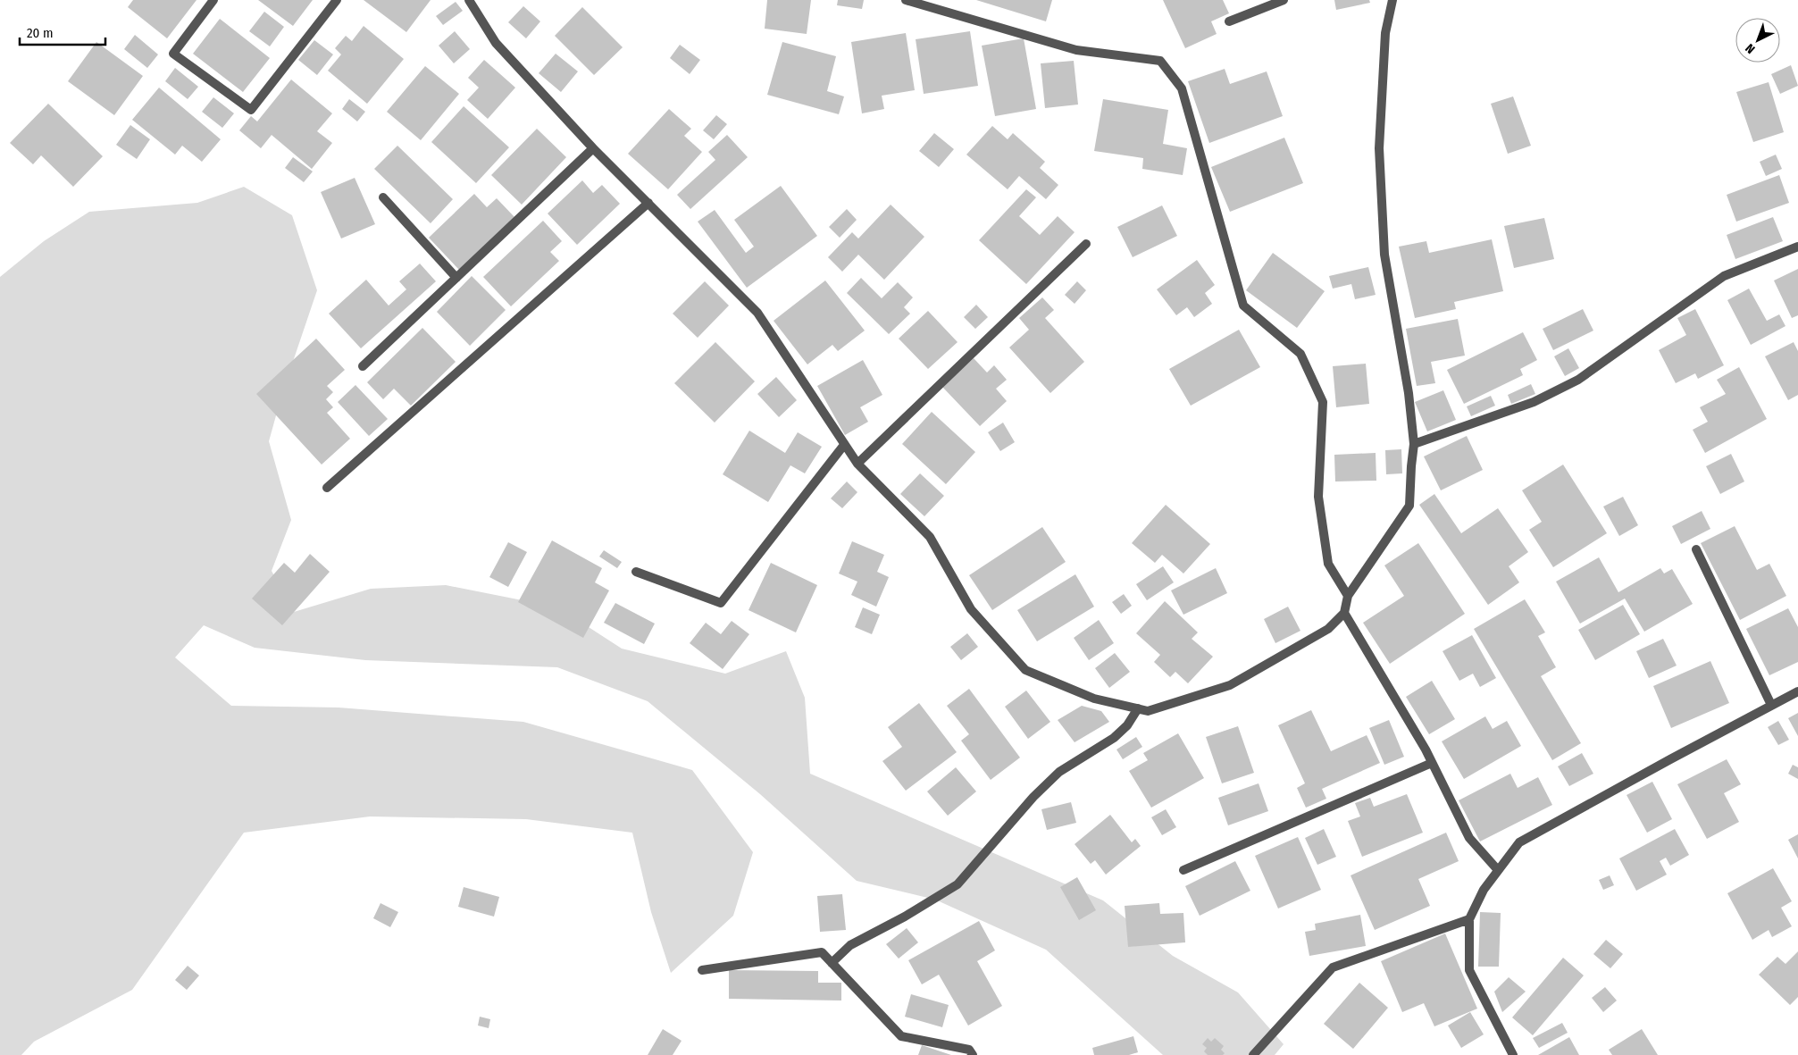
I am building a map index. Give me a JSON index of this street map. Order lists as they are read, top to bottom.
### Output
{
  "scale_bar": "20 m",
  "north": "bottom left"
}
